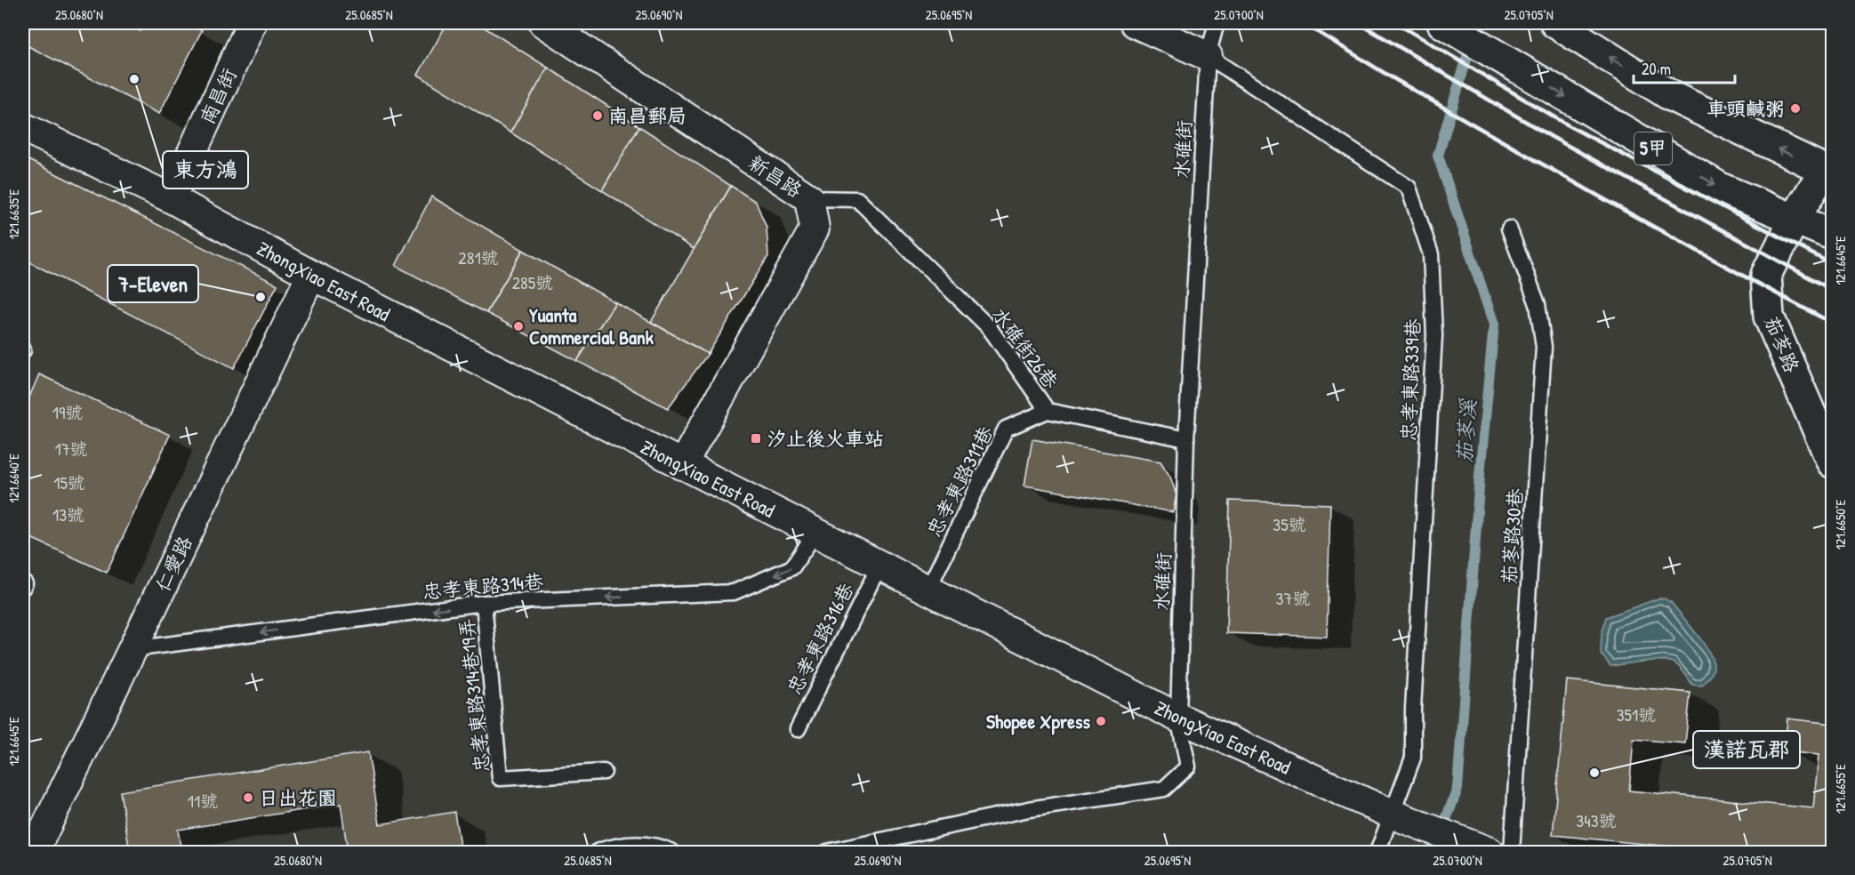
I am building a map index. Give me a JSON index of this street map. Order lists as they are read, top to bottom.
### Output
{
  "streets": {
    "main road": ["5甲", "茄苳路"],
    "street": [
      "南昌街",
      "新昌路",
      "ZhongXiao East Road",
      "仁愛路"
    ],
    "lane": [
      "水碓街",
      "水碓街26巷",
      "忠孝東路339巷",
      "忠孝東路311巷",
      "茄苳路30巷",
      "忠孝東路314巷",
      "忠孝東路316巷",
      "忠孝東路314巷19弄"
    ]
  },
  "crossings": [
    ["南昌街", "ZhongXiao East Road"],
    ["5甲", "茄苳路"],
    ["水碓街", "ZhongXiao East Road"],
    ["水碓街", "水碓街26巷"],
    ["水碓街", "忠孝東路339巷"],
    ["新昌路", "ZhongXiao East Road"],
    ["新昌路", "水碓街26巷"],
    ["ZhongXiao East Road", "忠孝東路339巷"],
    ["ZhongXiao East Road", "忠孝東路311巷"],
    ["ZhongXiao East Road", "仁愛路"],
    ["ZhongXiao East Road", "忠孝東路314巷"],
    ["ZhongXiao East Road", "忠孝東路316巷"],
    ["水碓街26巷", "忠孝東路311巷"],
    ["仁愛路", "忠孝東路314巷"],
    ["忠孝東路314巷", "忠孝東路314巷19弄"]
  ],
  "one_way": ["忠孝東路314巷"],
  "water": ["茄苳溪"],
  "places": {
    "other": [
      "東方鴻",
      "車頭鹹粥",
      "南昌郵局",
      "7-Eleven",
      "Yuanta Commercial Bank",
      "Shopee Xpress",
      "漢諾瓦郡",
      "日出花園"
    ],
    "transit": ["汐止後火車站"]
  },
  "house_numbers": [
    "281號",
    "285號",
    "19號",
    "17號",
    "15號",
    "13號",
    "35號",
    "37號",
    "351號",
    "11號",
    "343號"
  ],
  "scale_bar": "20 m",
  "coordinates": [
    "25.0680°N",
    "25.0685°N",
    "25.0690°N",
    "25.0695°N",
    "25.0700°N",
    "25.0705°N",
    "121.6635°E",
    "121.6645°E",
    "121.6640°E",
    "121.6650°E",
    "121.6655°E"
  ]
}
